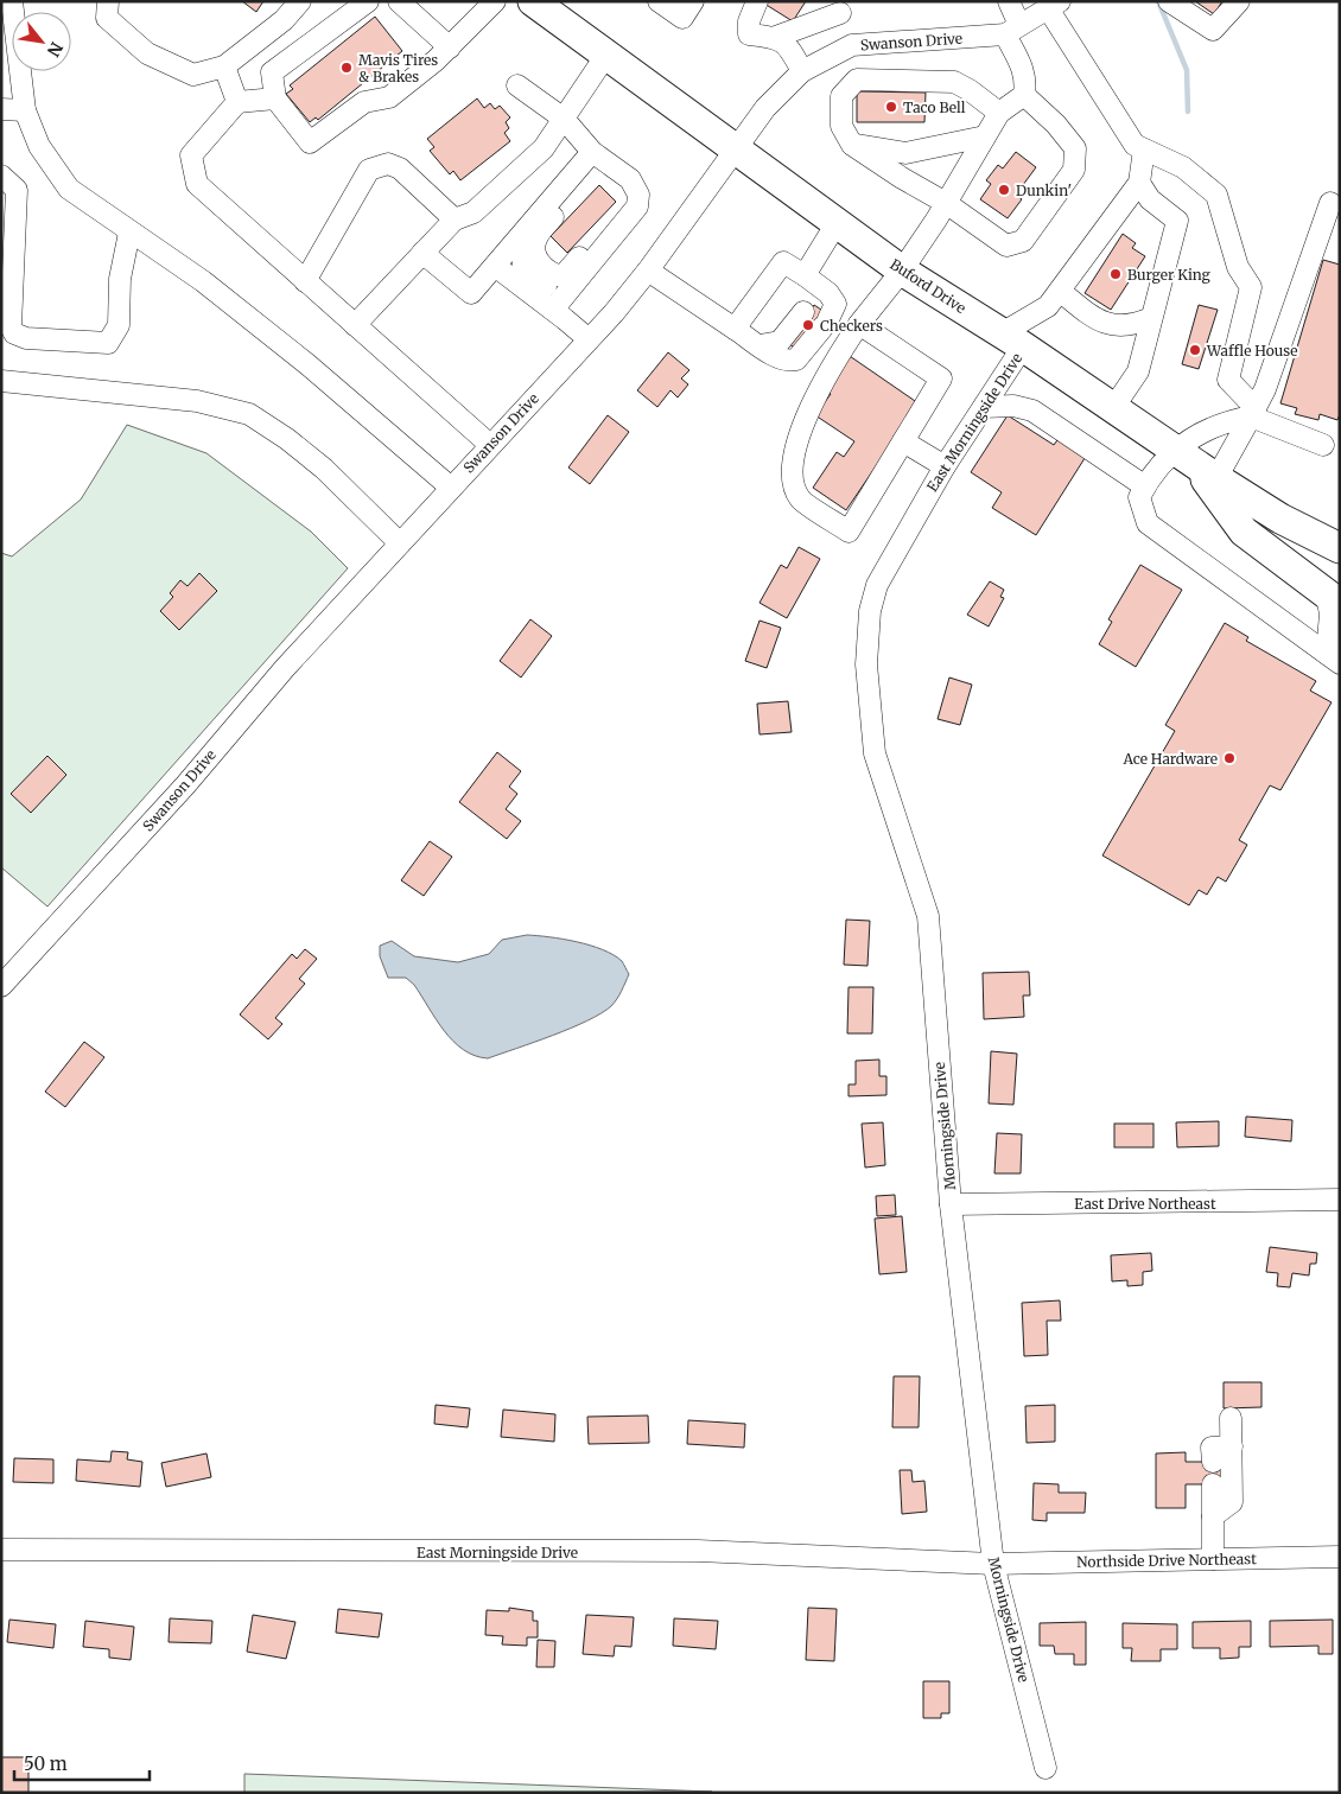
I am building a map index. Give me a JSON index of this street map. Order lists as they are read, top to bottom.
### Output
{
  "streets": {
    "highway": ["Buford Drive"],
    "street": [
      "Swanson Drive",
      "East Morningside Drive",
      "Morningside Drive",
      "East Drive Northeast",
      "Northside Drive Northeast"
    ]
  },
  "crossings": [
    ["Swanson Drive", "Buford Drive"],
    ["Buford Drive", "East Morningside Drive"],
    ["East Morningside Drive", "Morningside Drive"],
    ["East Morningside Drive", "Northside Drive Northeast"],
    ["Morningside Drive", "East Drive Northeast"],
    ["Morningside Drive", "Northside Drive Northeast"]
  ],
  "places": [
    "Mavis Tires & Brakes",
    "Taco Bell",
    "Dunkin'",
    "Burger King",
    "Checkers",
    "Waffle House",
    "Ace Hardware"
  ],
  "scale_bar": "50 m",
  "north": "bottom right"
}
